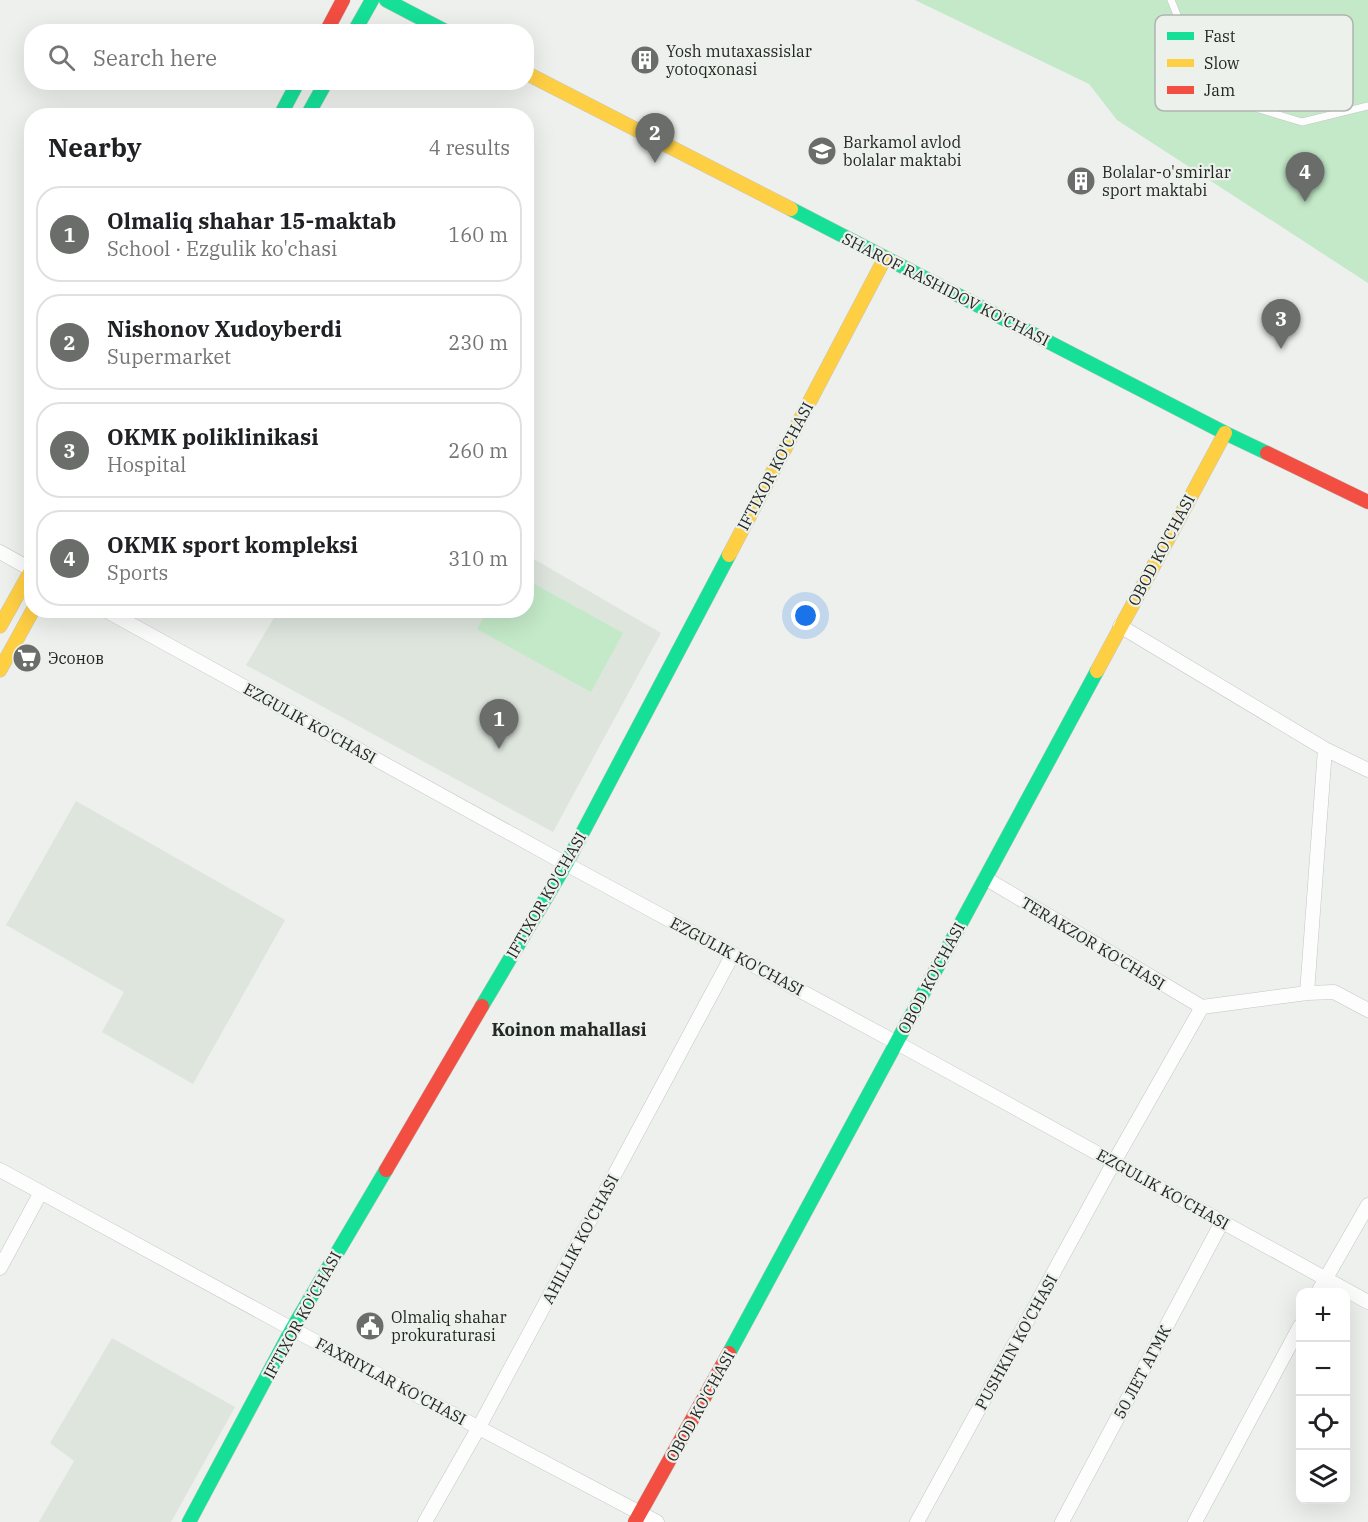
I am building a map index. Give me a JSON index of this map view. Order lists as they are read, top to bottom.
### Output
{
  "streets": {
    "street": [
      "SHAROF RASHIDOV KO'CHASI",
      "IFTIXOR KO'CHASI",
      "OBOD KO'CHASI",
      "EZGULIK KO'CHASI",
      "TERAKZOR KO'CHASI",
      "AHILLIK KO'CHASI",
      "PUSHKIN KO'CHASI",
      "50 ЛЕТ АГМК",
      "FAXRIYLAR KO'CHASI"
    ]
  },
  "crossings": [
    ["SHAROF RASHIDOV KO'CHASI", "IFTIXOR KO'CHASI"],
    ["SHAROF RASHIDOV KO'CHASI", "OBOD KO'CHASI"],
    ["IFTIXOR KO'CHASI", "EZGULIK KO'CHASI"],
    ["IFTIXOR KO'CHASI", "FAXRIYLAR KO'CHASI"],
    ["OBOD KO'CHASI", "EZGULIK KO'CHASI"],
    ["OBOD KO'CHASI", "TERAKZOR KO'CHASI"],
    ["OBOD KO'CHASI", "FAXRIYLAR KO'CHASI"],
    ["EZGULIK KO'CHASI", "AHILLIK KO'CHASI"],
    ["EZGULIK KO'CHASI", "PUSHKIN KO'CHASI"],
    ["EZGULIK KO'CHASI", "50 ЛЕТ АГМК"],
    ["AHILLIK KO'CHASI", "FAXRIYLAR KO'CHASI"]
  ],
  "districts": ["Koinon mahallasi"],
  "places": {
    "building": ["Yosh mutaxassislar yotoqxonasi", "Bolalar-o'smirlar sport maktabi"],
    "school or university": ["Barkamol avlod bolalar maktabi"],
    "supermarket": ["Эсонов"],
    "public building": ["Olmaliq shahar prokuraturasi"]
  },
  "legend": ["Fast", "Slow", "Jam"],
  "page": {
    "search": "Search here",
    "heading": ["Nearby", "4 results"],
    "pins": [
      "2",
      "4",
      "3",
      "1"
    ],
    "list": [
      {
        "mark": "1",
        "name": "Olmaliq shahar 15-maktab",
        "note": "School · Ezgulik ko'chasi",
        "value": "160 m"
      },
      {
        "mark": "2",
        "name": "Nishonov Xudoyberdi",
        "note": "Supermarket",
        "value": "230 m"
      },
      {
        "mark": "3",
        "name": "OKMK poliklinikasi",
        "note": "Hospital",
        "value": "260 m"
      },
      {
        "mark": "4",
        "name": "OKMK sport kompleksi",
        "note": "Sports",
        "value": "310 m"
      }
    ],
    "map_buttons": ["+", "−"]
  }
}
